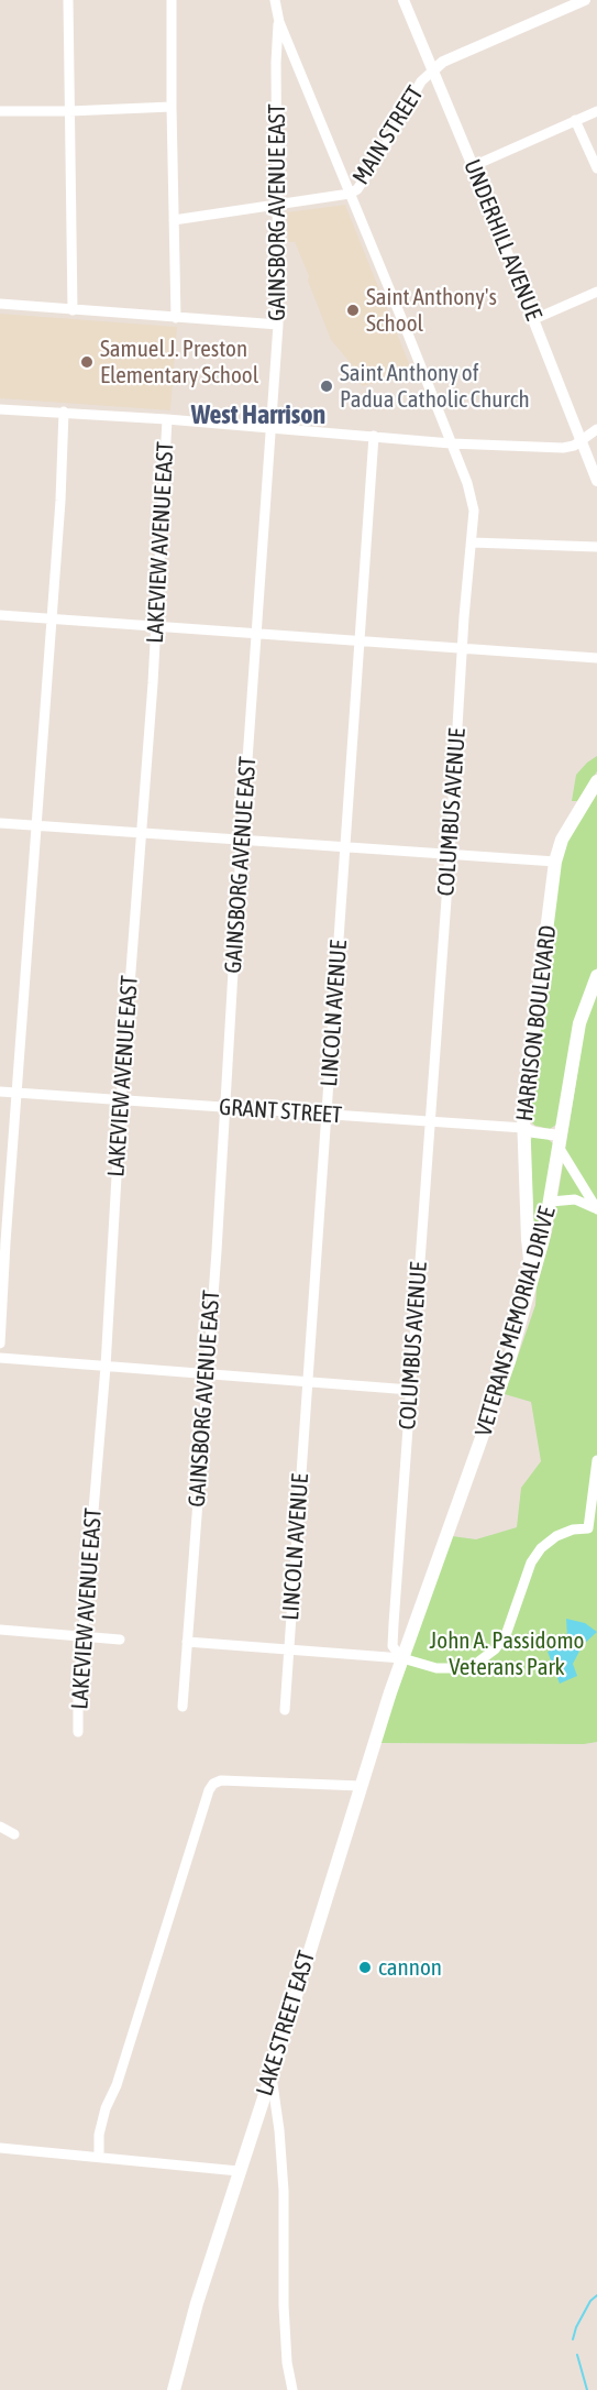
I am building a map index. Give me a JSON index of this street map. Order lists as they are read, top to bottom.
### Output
{
  "streets": {
    "main road": ["HARRISON BOULEVARD", "VETERANS MEMORIAL DRIVE", "LAKE STREET EAST"],
    "street": [
      "MAIN STREET",
      "GAINSBORG AVENUE EAST",
      "UNDERHILL AVENUE",
      "LAKEVIEW AVENUE EAST",
      "COLUMBUS AVENUE",
      "LINCOLN AVENUE",
      "GRANT STREET"
    ]
  },
  "crossings": [
    ["MAIN STREET", "GAINSBORG AVENUE EAST"],
    ["MAIN STREET", "UNDERHILL AVENUE"],
    ["MAIN STREET", "COLUMBUS AVENUE"],
    ["GAINSBORG AVENUE EAST", "COLUMBUS AVENUE"],
    ["GAINSBORG AVENUE EAST", "GRANT STREET"],
    ["LAKEVIEW AVENUE EAST", "GRANT STREET"],
    ["COLUMBUS AVENUE", "GRANT STREET"],
    ["COLUMBUS AVENUE", "VETERANS MEMORIAL DRIVE"],
    ["COLUMBUS AVENUE", "LAKE STREET EAST"],
    ["LINCOLN AVENUE", "GRANT STREET"],
    ["HARRISON BOULEVARD", "GRANT STREET"],
    ["HARRISON BOULEVARD", "VETERANS MEMORIAL DRIVE"],
    ["GRANT STREET", "VETERANS MEMORIAL DRIVE"],
    ["VETERANS MEMORIAL DRIVE", "LAKE STREET EAST"]
  ],
  "districts": ["West Harrison"],
  "parks": ["John A. Passidomo Veterans Park"],
  "places": [
    "Saint Anthony's School",
    "Samuel J. Preston Elementary School",
    "Saint Anthony of Padua Catholic Church",
    "cannon"
  ]
}
